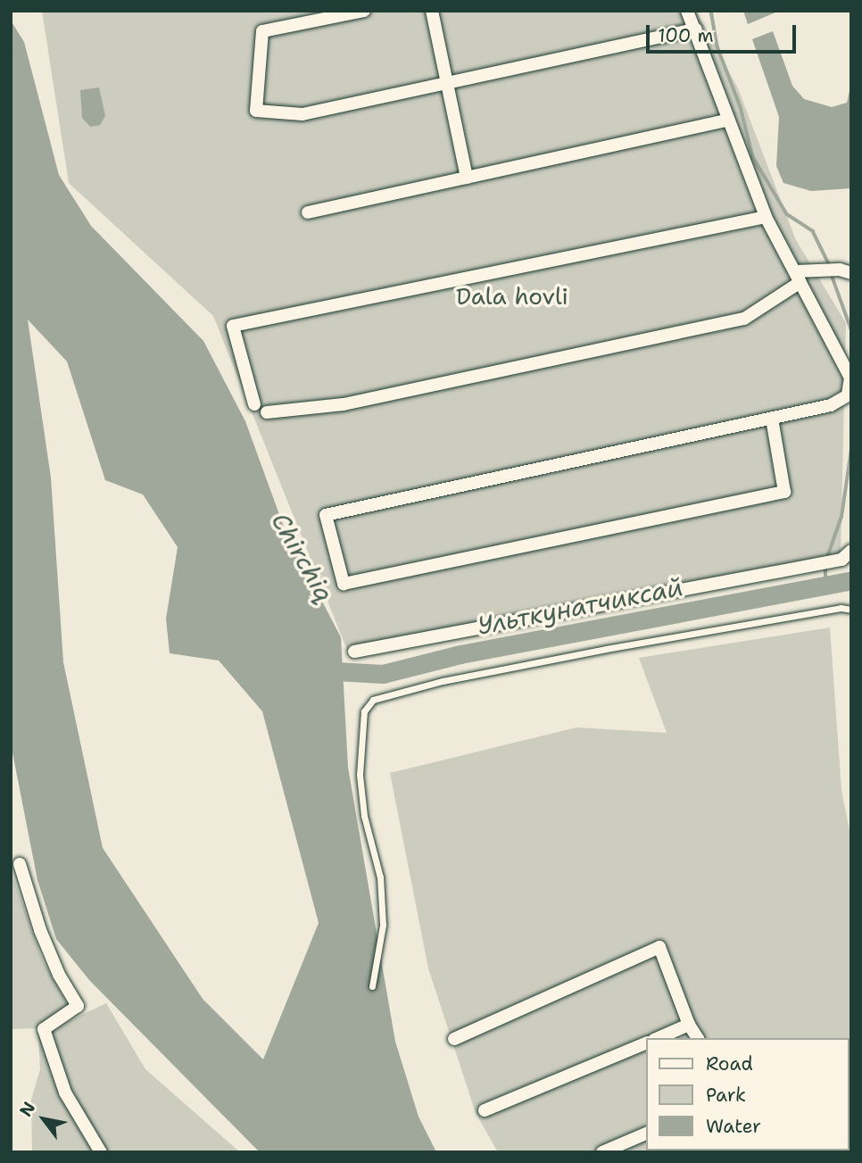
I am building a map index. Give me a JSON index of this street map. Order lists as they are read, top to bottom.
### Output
{
  "water": ["Chirchiq", "Ульткунатчиксай"],
  "parks": ["Dala hovli"],
  "legend": ["Road", "Park", "Water"],
  "scale_bar": "100 m",
  "north": "top left"
}
